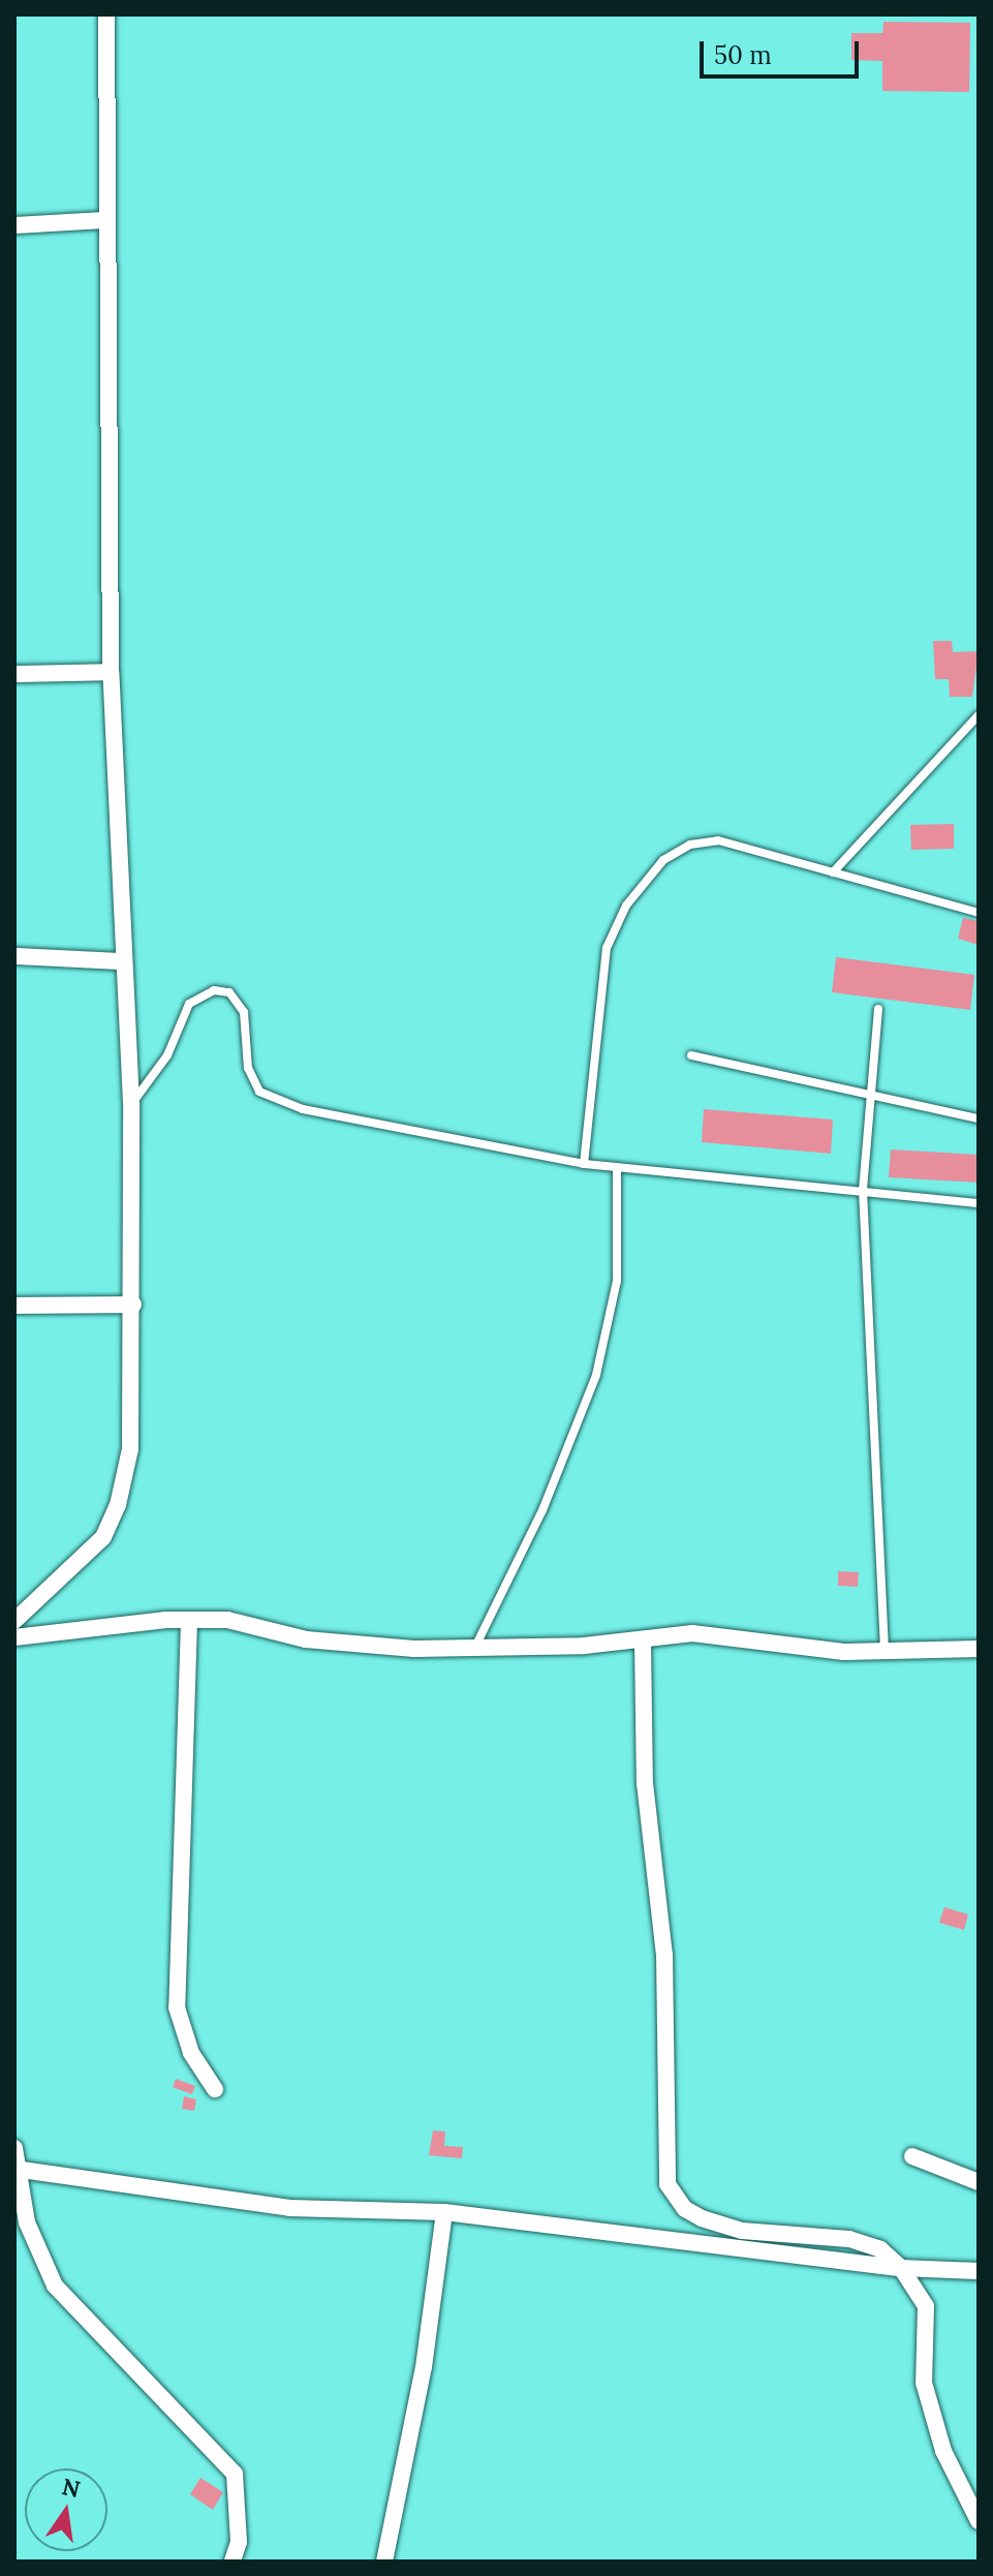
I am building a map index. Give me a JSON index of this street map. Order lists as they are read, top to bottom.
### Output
{
  "scale_bar": "50 m",
  "north": "top"
}
